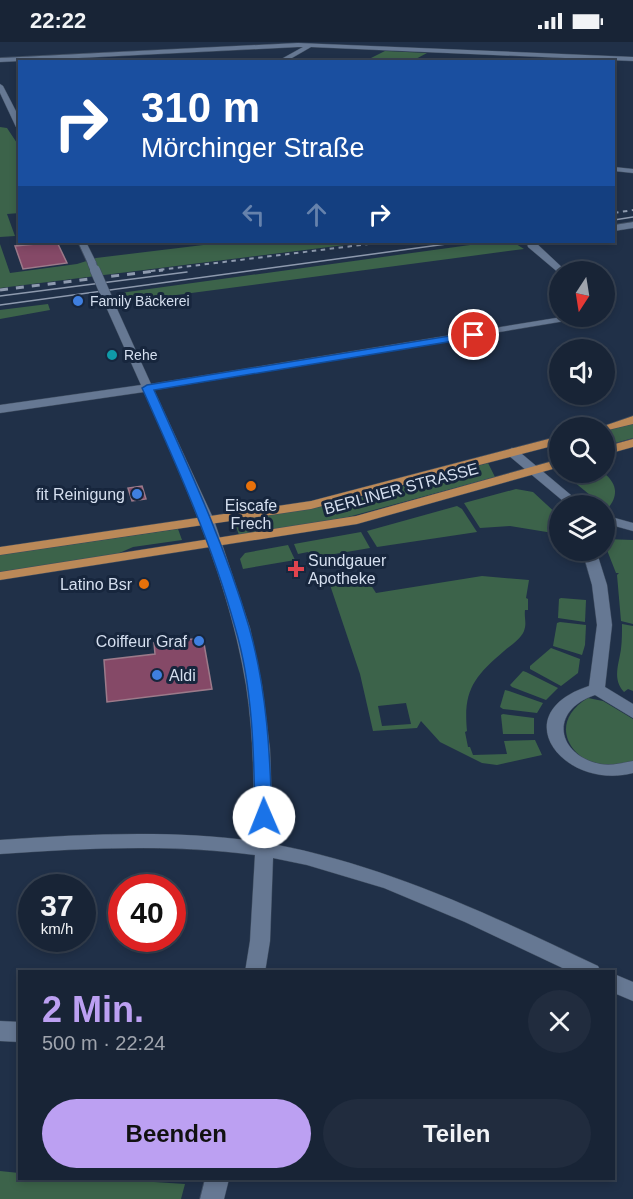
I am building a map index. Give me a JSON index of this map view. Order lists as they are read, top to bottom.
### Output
{
  "streets": {
    "main road": ["BERLINER STRASSE"]
  },
  "places": {
    "other": [
      "Family Bäckerei",
      "Rehe",
      "Eiscafe Frech",
      "fit Reinigung",
      "Latino Bsr",
      "Coiffeur Graf",
      "Aldi"
    ],
    "health": ["Sundgauer Apotheke"]
  },
  "north": "bottom",
  "page": {
    "status": "22:22",
    "turn": ["310 m", "Mörchinger Straße"],
    "speed": "37 km/h",
    "limit": "40",
    "heading": ["2 Min.", "500 m · 22:24"],
    "buttons": ["Beenden", "Teilen"]
  }
}
